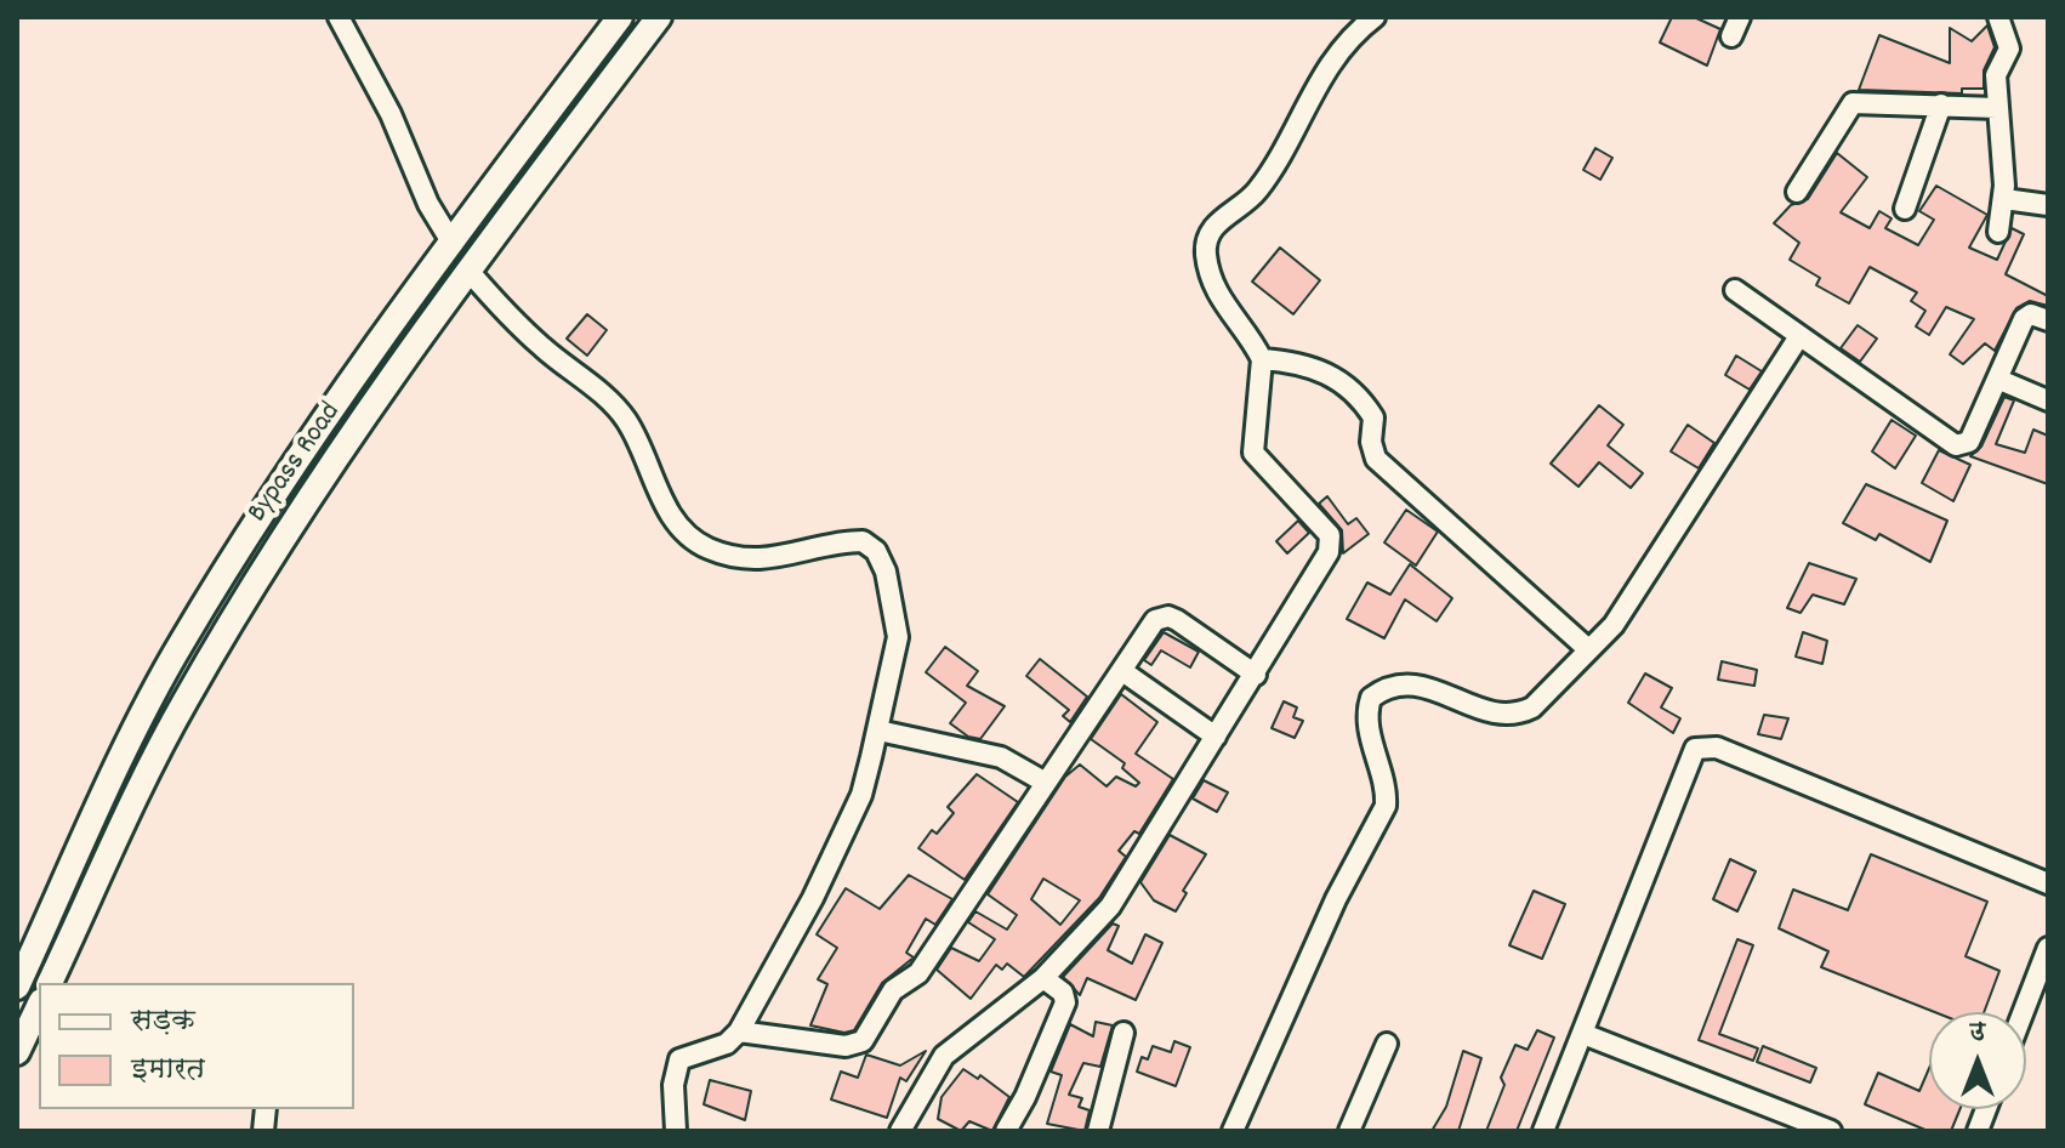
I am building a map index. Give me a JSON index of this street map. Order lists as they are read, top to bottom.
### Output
{
  "streets": {
    "main road": ["Bypass Road"]
  },
  "legend": ["सड़क", "इमारत"],
  "north": "top"
}
